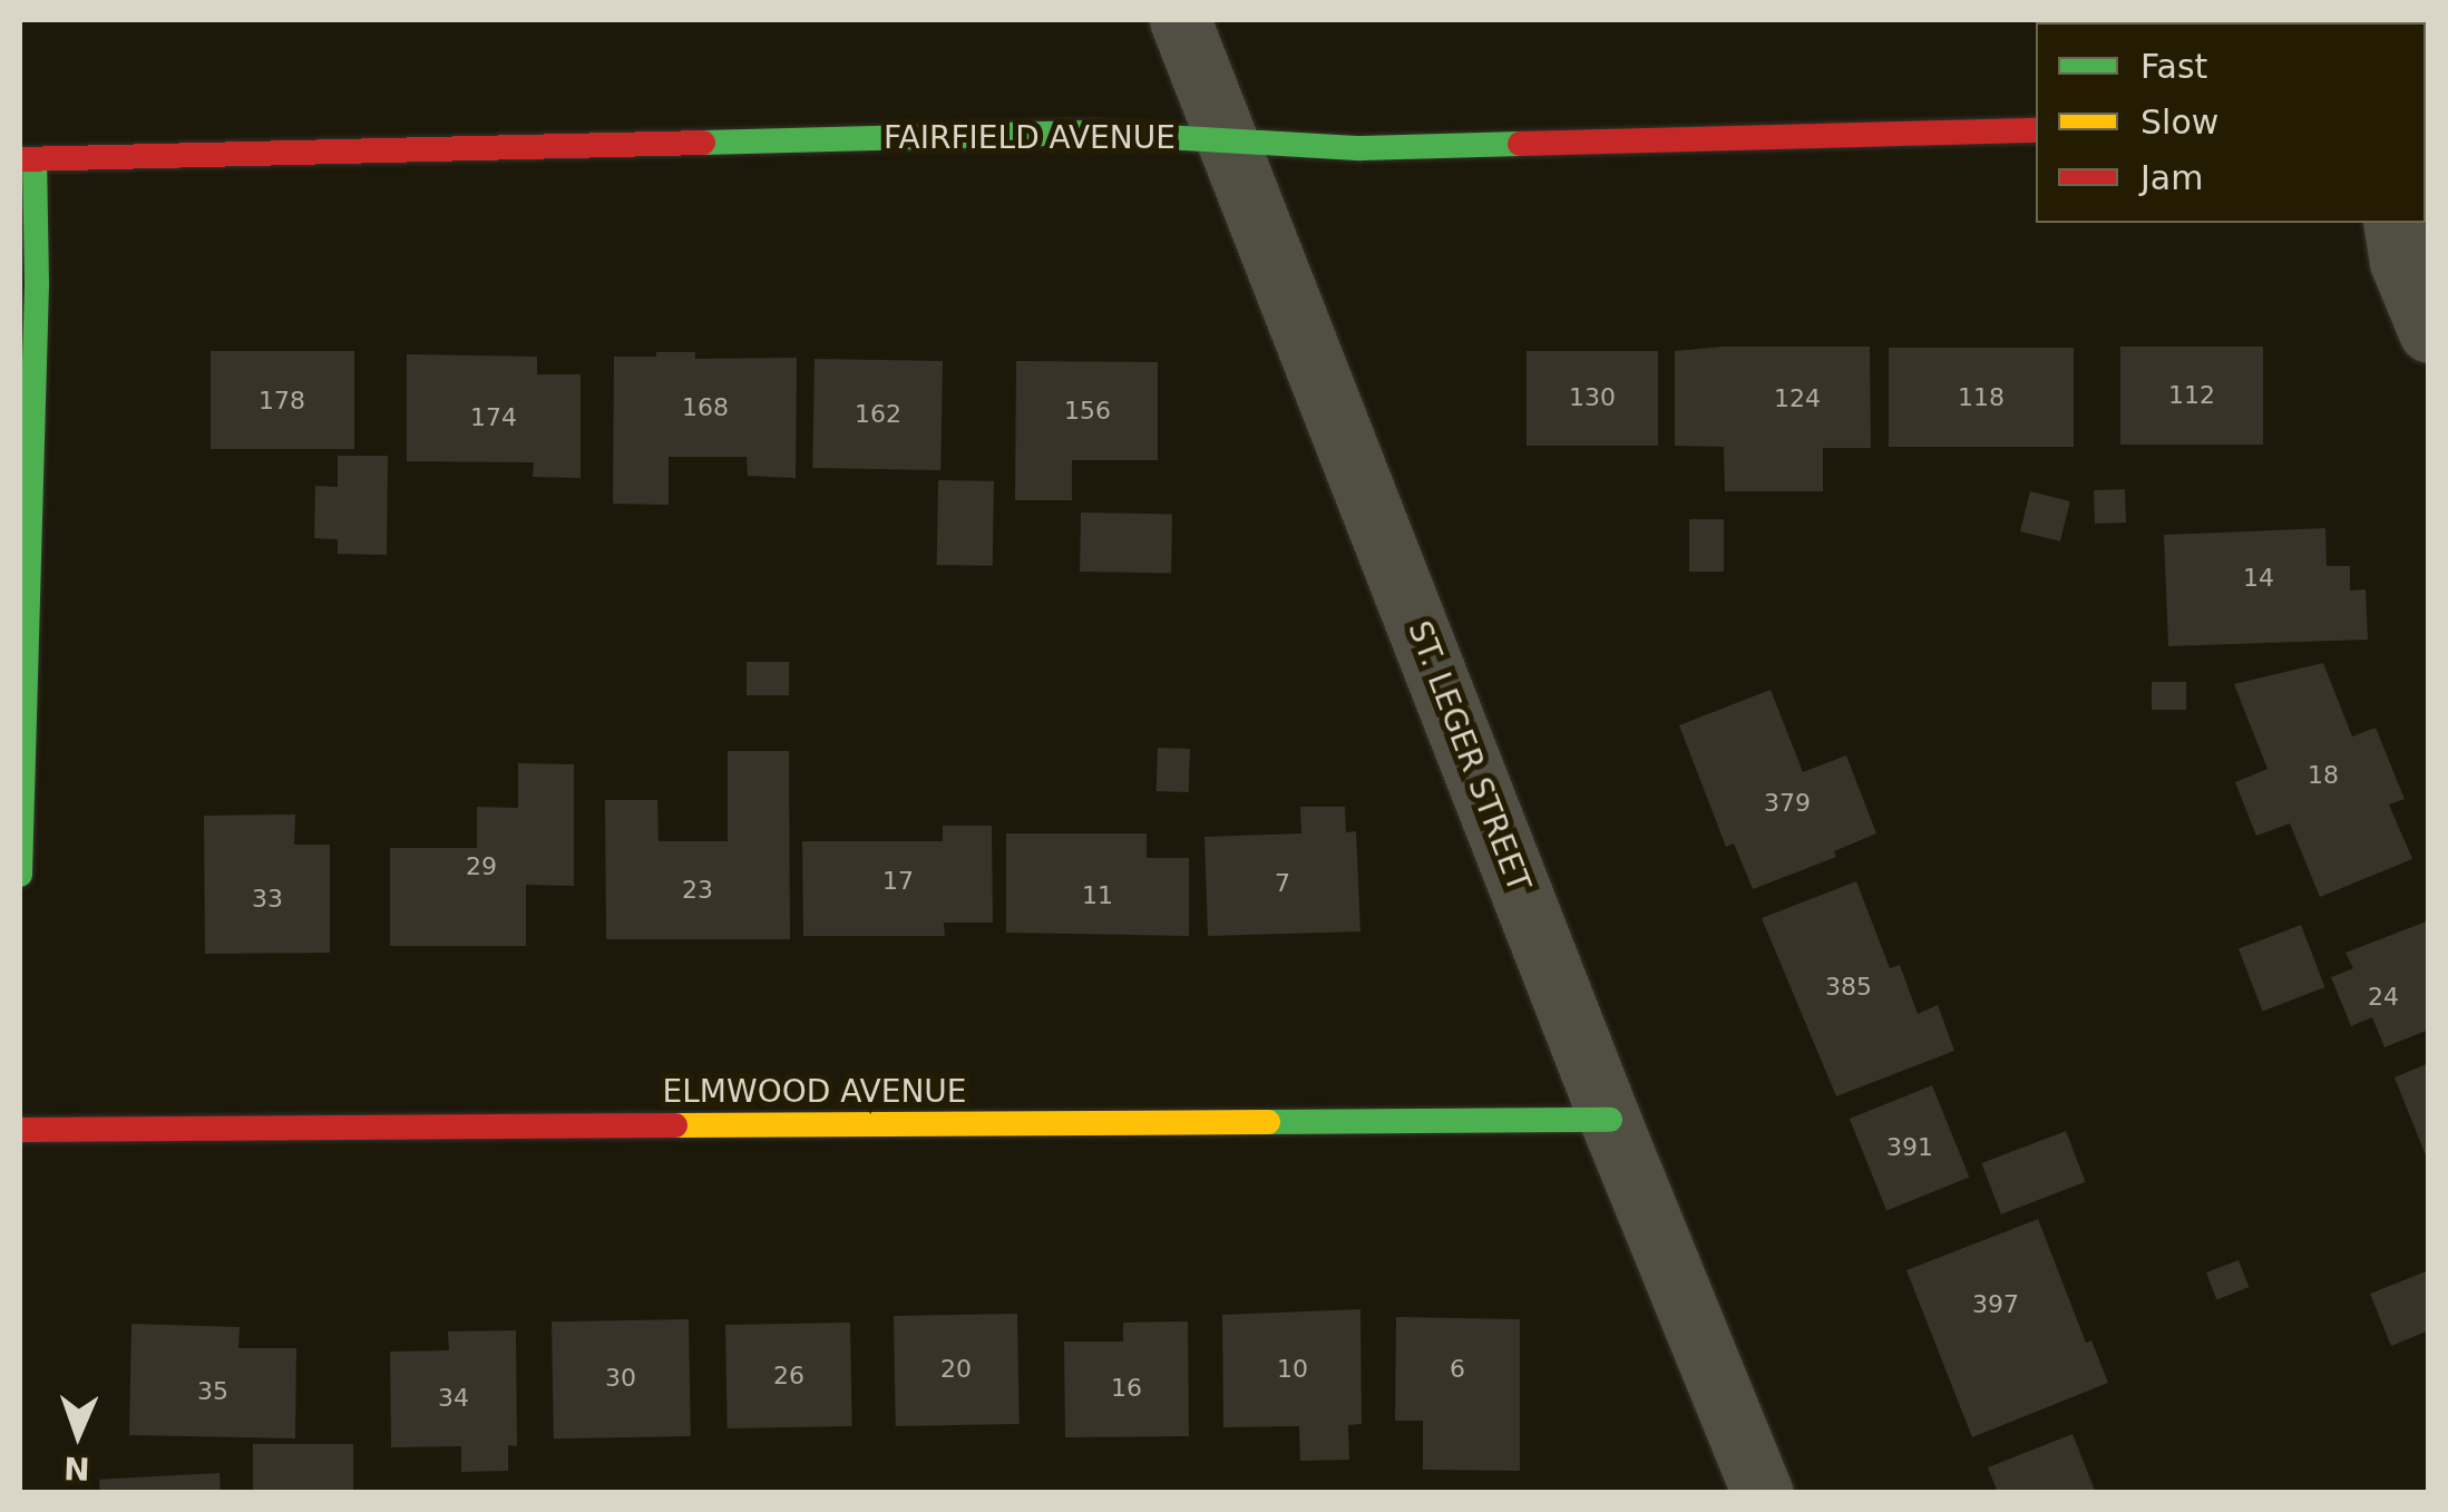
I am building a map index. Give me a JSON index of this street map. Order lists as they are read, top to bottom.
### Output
{
  "streets": {
    "street": ["FAIRFIELD AVENUE", "ST. LEGER STREET", "ELMWOOD AVENUE"]
  },
  "crossings": [
    ["FAIRFIELD AVENUE", "ST. LEGER STREET"],
    ["ST. LEGER STREET", "ELMWOOD AVENUE"]
  ],
  "house_numbers": [
    "112",
    "130",
    "118",
    "124",
    "178",
    "168",
    "156",
    "162",
    "174",
    "14",
    "18",
    "379",
    "29",
    "17",
    "7",
    "23",
    "11",
    "33",
    "385",
    "24",
    "391",
    "397",
    "20",
    "10",
    "6",
    "26",
    "30",
    "16",
    "35",
    "34"
  ],
  "legend": ["Fast", "Slow", "Jam"],
  "north": "bottom"
}
